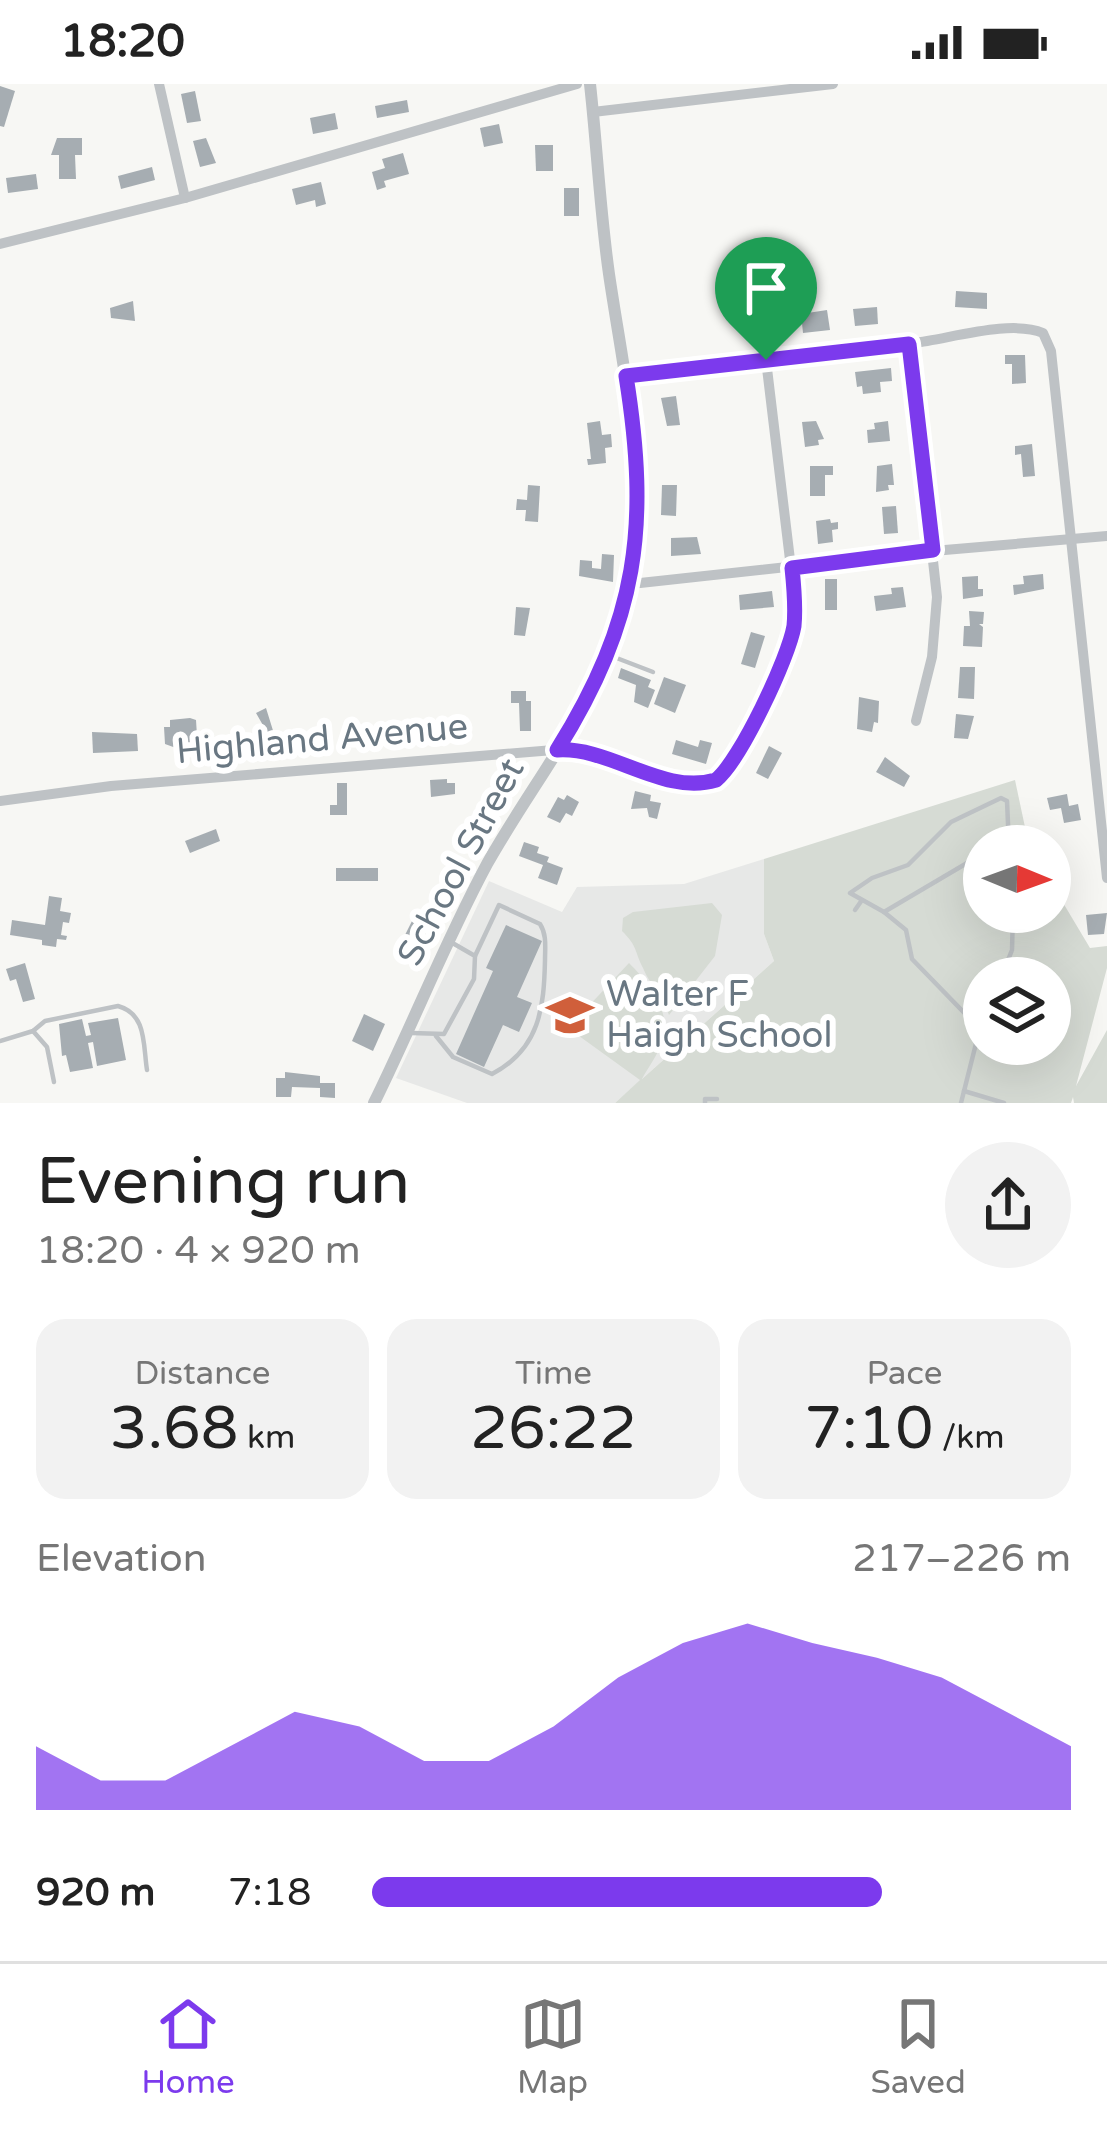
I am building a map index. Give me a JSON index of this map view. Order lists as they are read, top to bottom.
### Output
{
  "streets": {
    "street": ["Highland Avenue", "School Street"]
  },
  "crossings": [
    ["Highland Avenue", "School Street"]
  ],
  "places": {
    "school or university": ["Walter F Haigh School"]
  },
  "north": "right",
  "page": {
    "status": "18:20",
    "heading": ["Evening run", "18:20 · 4 × 920 m"],
    "stats": [
      ["Distance", "3.68 km"],
      ["Time", "26:22"],
      ["Pace", "7:10 /km"]
    ],
    "chart": ["Elevation", "217–226 m"],
    "list": [
      {
        "name": "920 m",
        "note": "7:18"
      }
    ],
    "tabs": ["Home", "Map", "Saved"]
  }
}
